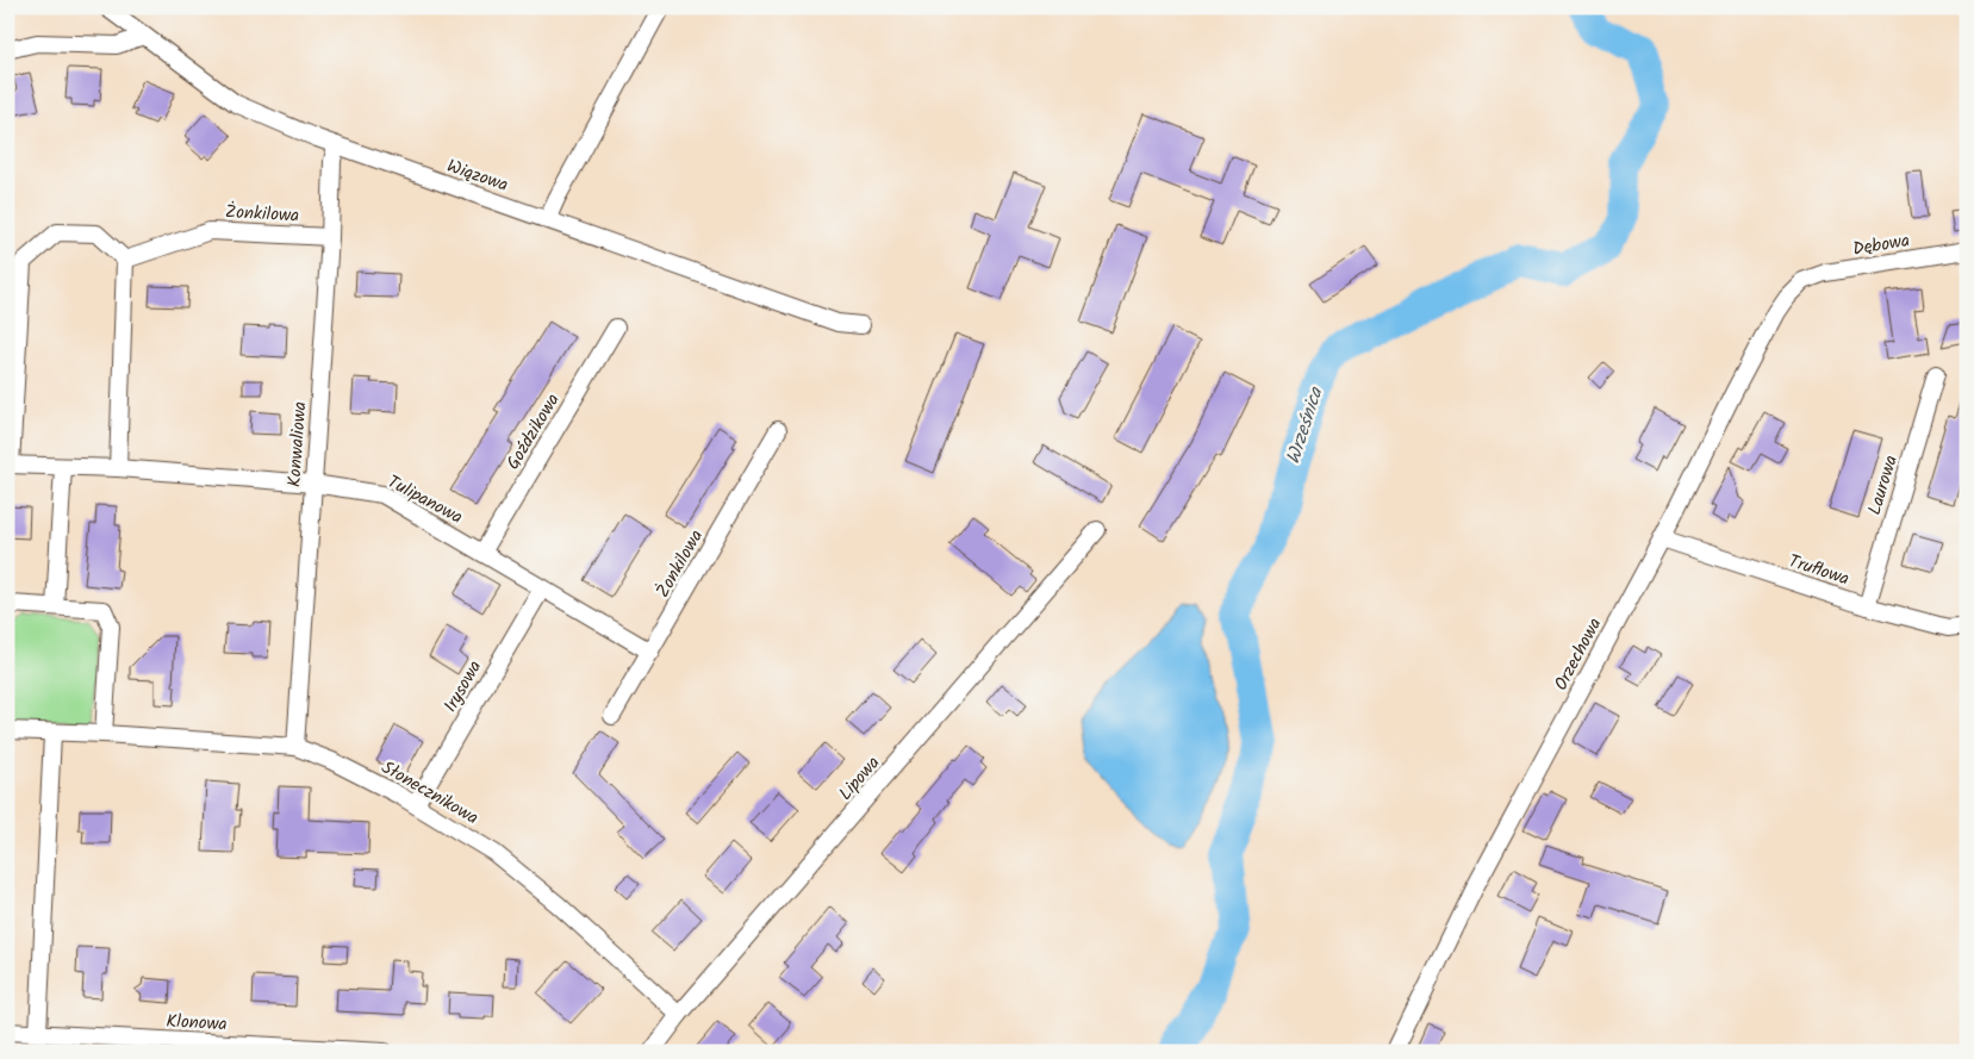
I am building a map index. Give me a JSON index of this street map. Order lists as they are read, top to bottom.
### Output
{
  "streets": {
    "street": [
      "Wiązowa",
      "Żonkilowa",
      "Dębowa",
      "Goździkowa",
      "Konwaliowa",
      "Laurowa",
      "Tulipanowa",
      "Truflowa",
      "Orzechowa",
      "Irysowa",
      "Lipowa",
      "Słonecznikowa",
      "Klonowa"
    ]
  },
  "crossings": [
    ["Wiązowa", "Konwaliowa"],
    ["Żonkilowa", "Konwaliowa"],
    ["Żonkilowa", "Tulipanowa"],
    ["Dębowa", "Orzechowa"],
    ["Goździkowa", "Tulipanowa"],
    ["Konwaliowa", "Tulipanowa"],
    ["Konwaliowa", "Słonecznikowa"],
    ["Laurowa", "Truflowa"],
    ["Tulipanowa", "Irysowa"],
    ["Truflowa", "Orzechowa"],
    ["Irysowa", "Słonecznikowa"],
    ["Lipowa", "Słonecznikowa"]
  ],
  "water": ["Wrześnica"]
}
